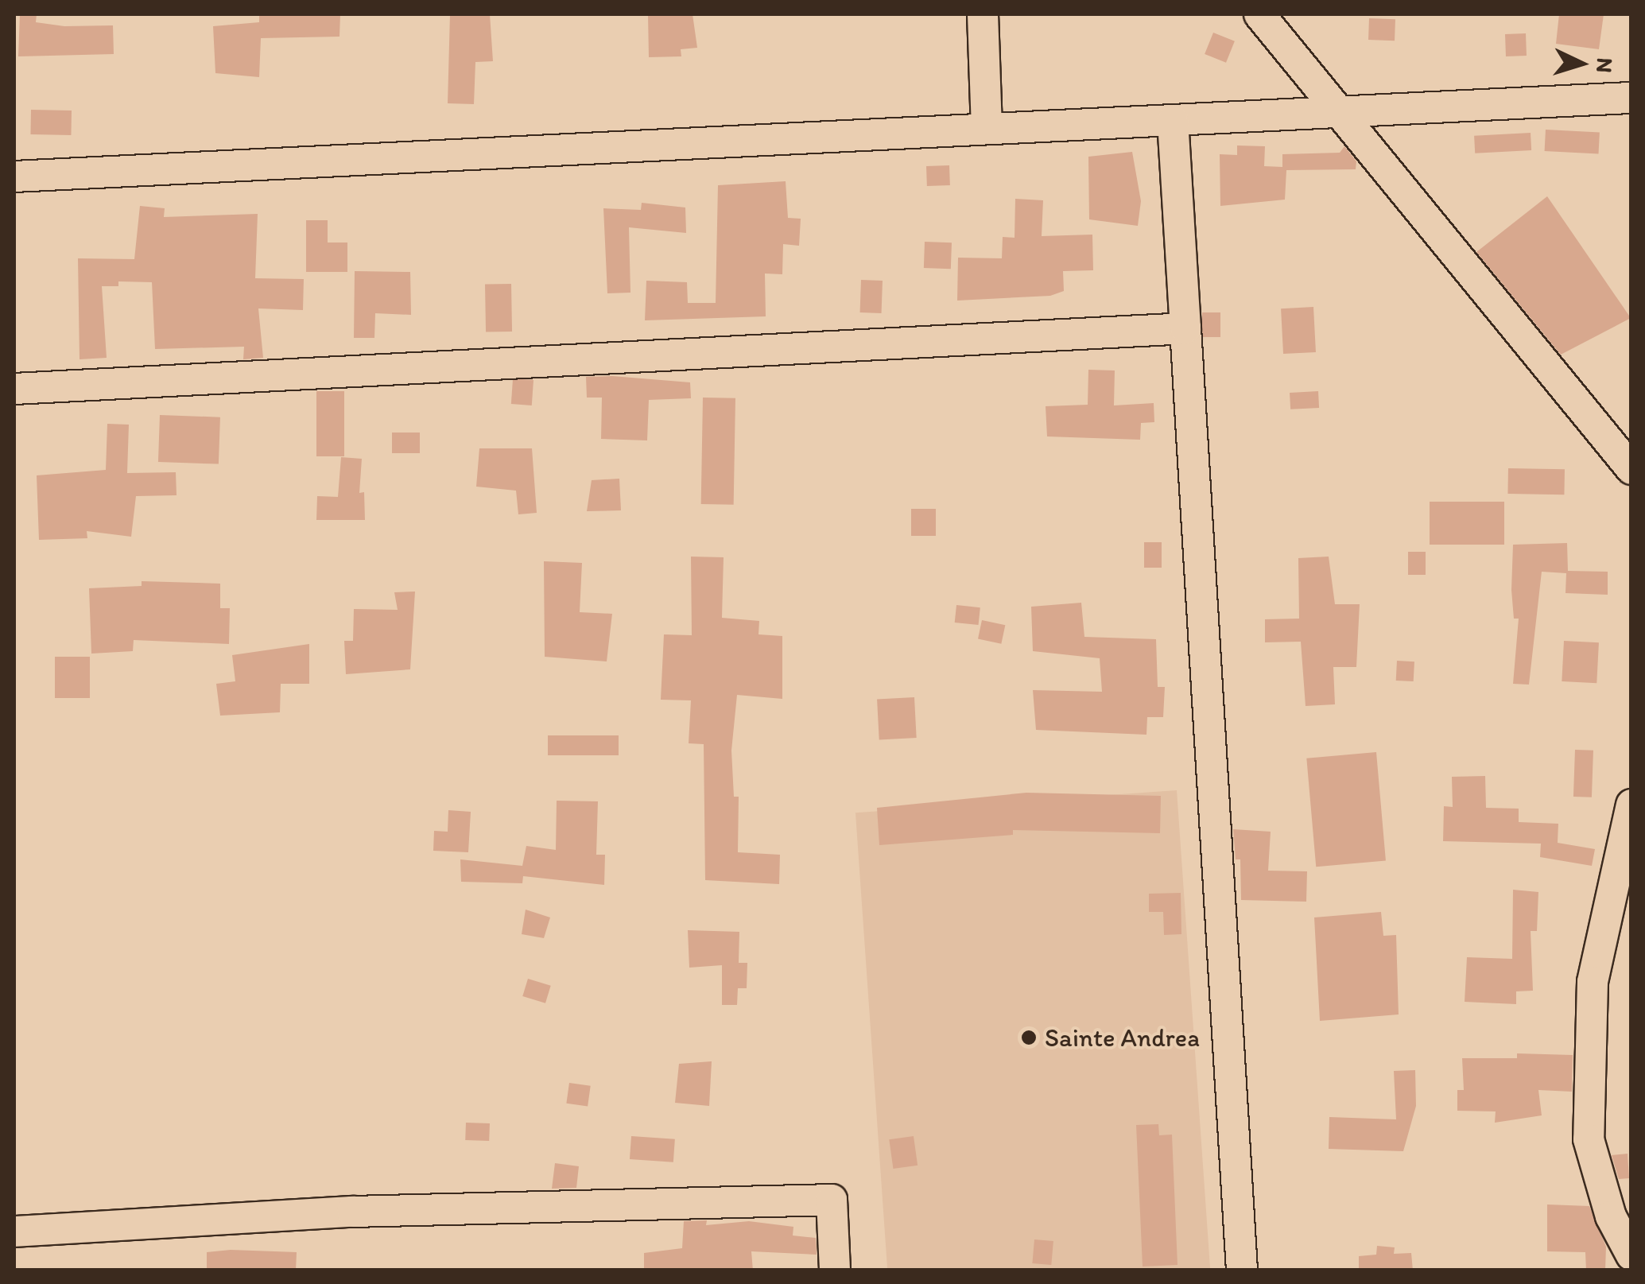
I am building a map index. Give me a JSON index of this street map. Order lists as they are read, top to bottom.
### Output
{
  "places": ["Sainte Andrea"],
  "north": "right"
}
